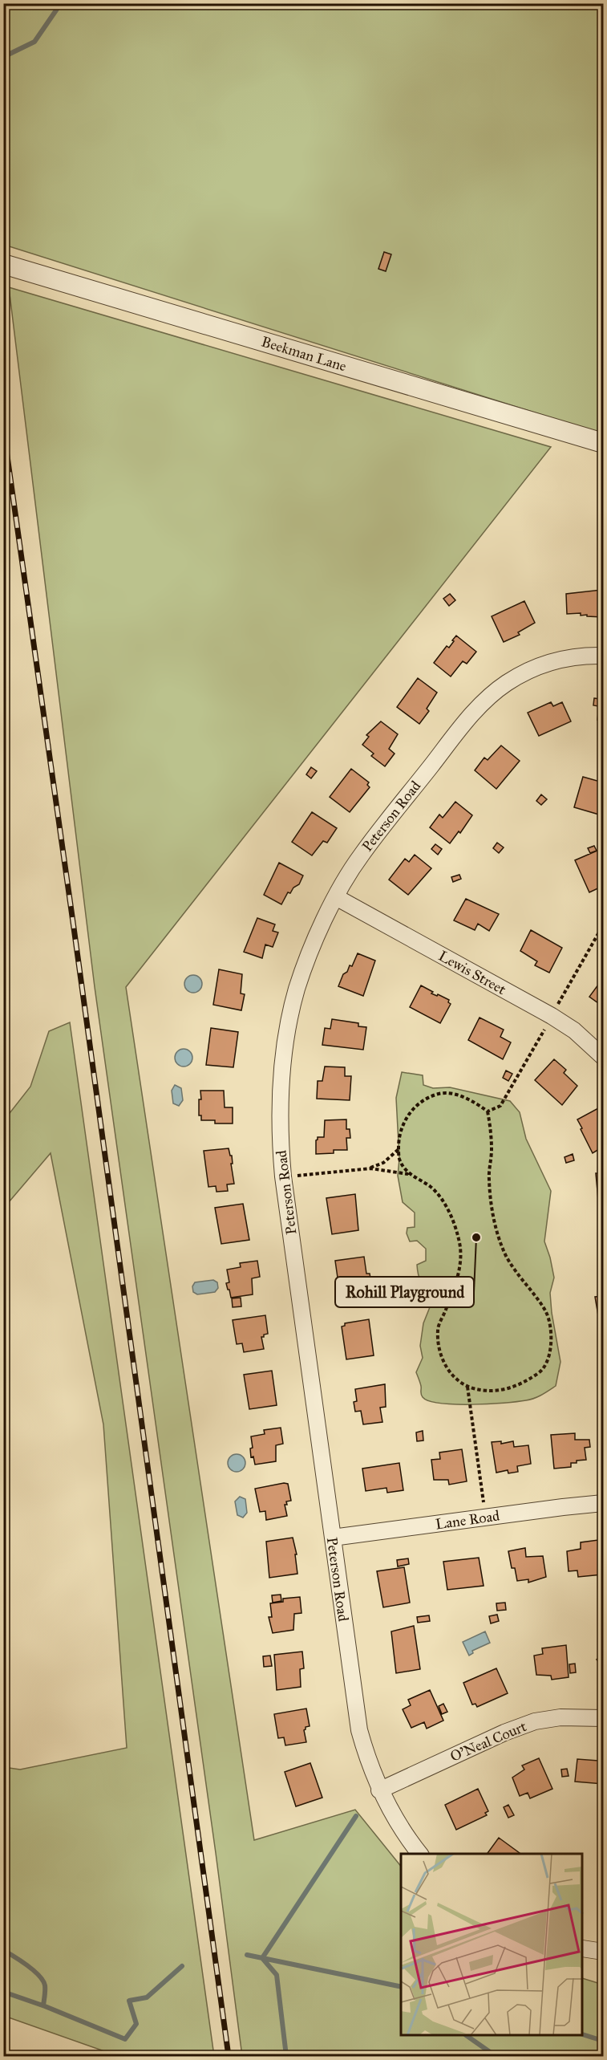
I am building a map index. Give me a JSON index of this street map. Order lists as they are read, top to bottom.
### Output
{
  "streets": {
    "street": [
      "Beekman Lane",
      "Peterson Road",
      "Lewis Street",
      "Lane Road",
      "O'Neal Court"
    ]
  },
  "crossings": [
    ["Peterson Road", "Lewis Street"],
    ["Peterson Road", "Lane Road"],
    ["Peterson Road", "O'Neal Court"]
  ],
  "places": ["Rohill Playground"]
}
